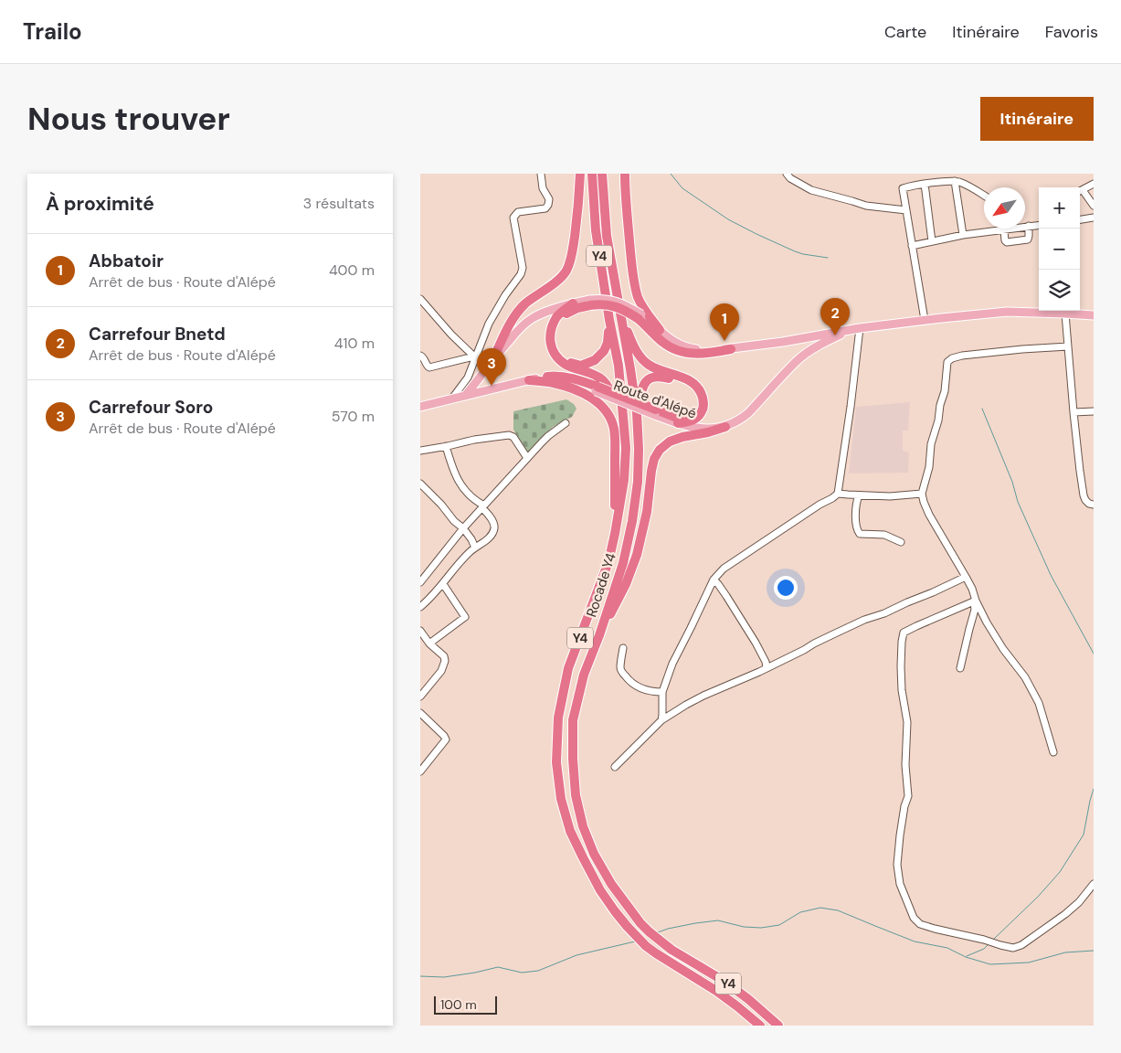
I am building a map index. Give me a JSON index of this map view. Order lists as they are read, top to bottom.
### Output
{
  "streets": {
    "highway": ["Y4", "Rocade Y4"],
    "main road": ["Route d'Alépé"]
  },
  "scale_bar": "100 m",
  "north": "bottom left",
  "page": {
    "header": "Trailo",
    "nav": ["Carte", "Itinéraire", "Favoris"],
    "buttons": "Itinéraire",
    "title": "Nous trouver",
    "heading": ["À proximité", "3 résultats"],
    "map_buttons": ["+", "−"],
    "list": [
      {
        "mark": "1",
        "name": "Abbatoir",
        "note": "Arrêt de bus · Route d'Alépé",
        "value": "400 m"
      },
      {
        "mark": "2",
        "name": "Carrefour Bnetd",
        "note": "Arrêt de bus · Route d'Alépé",
        "value": "410 m"
      },
      {
        "mark": "3",
        "name": "Carrefour Soro",
        "note": "Arrêt de bus · Route d'Alépé",
        "value": "570 m"
      }
    ],
    "pins": ["2", "1", "3"],
    "scale": "100 m"
  }
}
